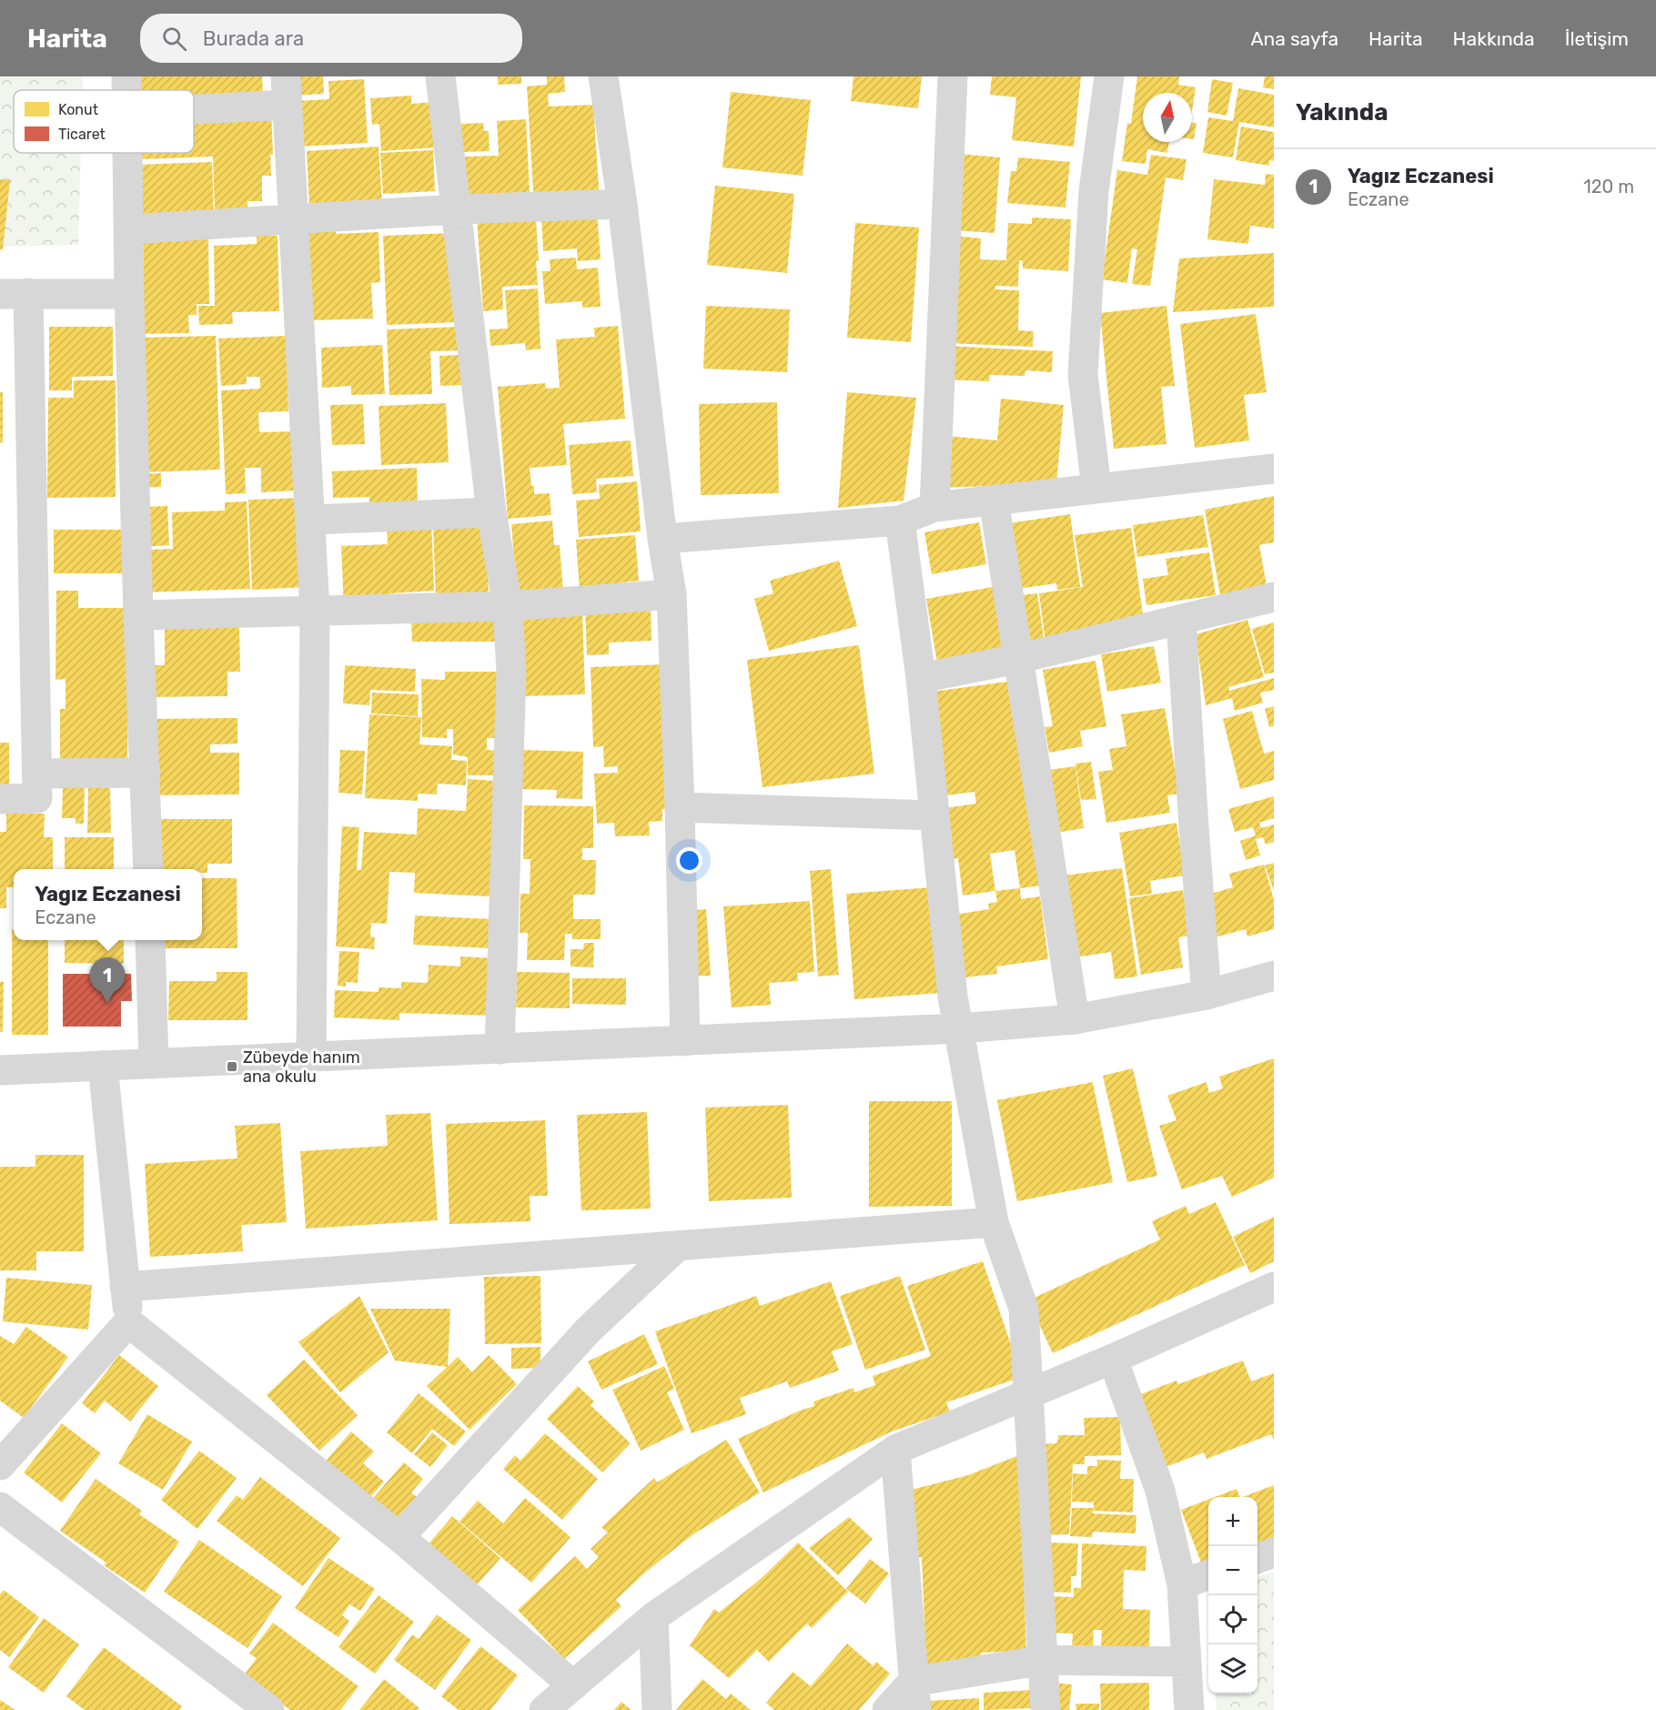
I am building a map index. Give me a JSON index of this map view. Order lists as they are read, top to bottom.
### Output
{
  "places": {
    "transit": ["Zübeyde hanım ana okulu"]
  },
  "legend": ["Konut", "Ticaret"],
  "north": "top",
  "page": {
    "header": "Harita",
    "search": "Burada ara",
    "nav": [
      "Ana sayfa",
      "Harita",
      "Hakkında",
      "İletişim"
    ],
    "heading": "Yakında",
    "list": [
      {
        "mark": "1",
        "name": "Yagız Eczanesi",
        "note": "Eczane",
        "value": "120 m"
      }
    ],
    "popup": ["Yagız Eczanesi", "Eczane"],
    "pins": "1",
    "map_buttons": ["+", "−"]
  }
}
